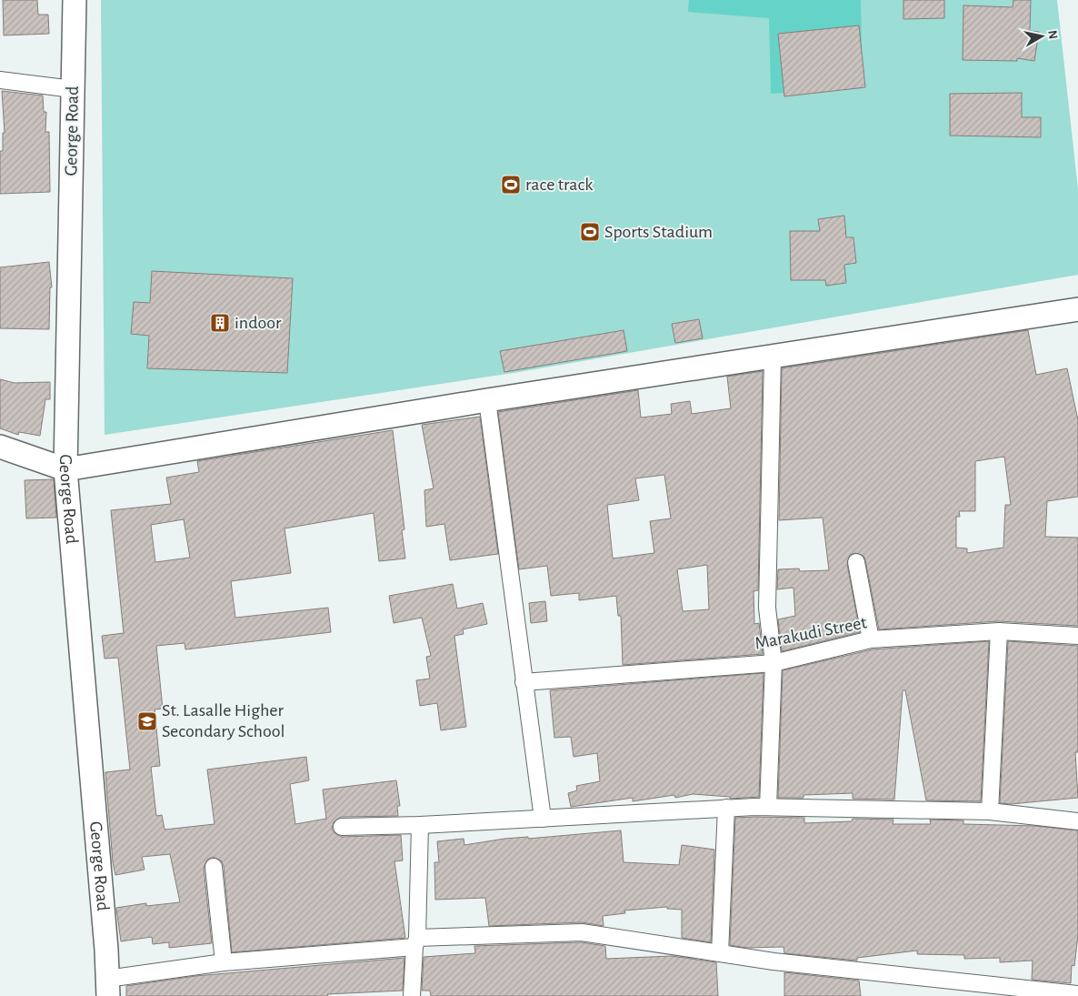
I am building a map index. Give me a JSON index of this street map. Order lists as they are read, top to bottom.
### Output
{
  "streets": {
    "main road": ["George Road"],
    "street": ["Marakudi Street"]
  },
  "places": {
    "sports": ["race track", "Sports Stadium"],
    "building": ["indoor"],
    "school or university": ["St. Lasalle Higher Secondary School"]
  },
  "north": "right"
}
